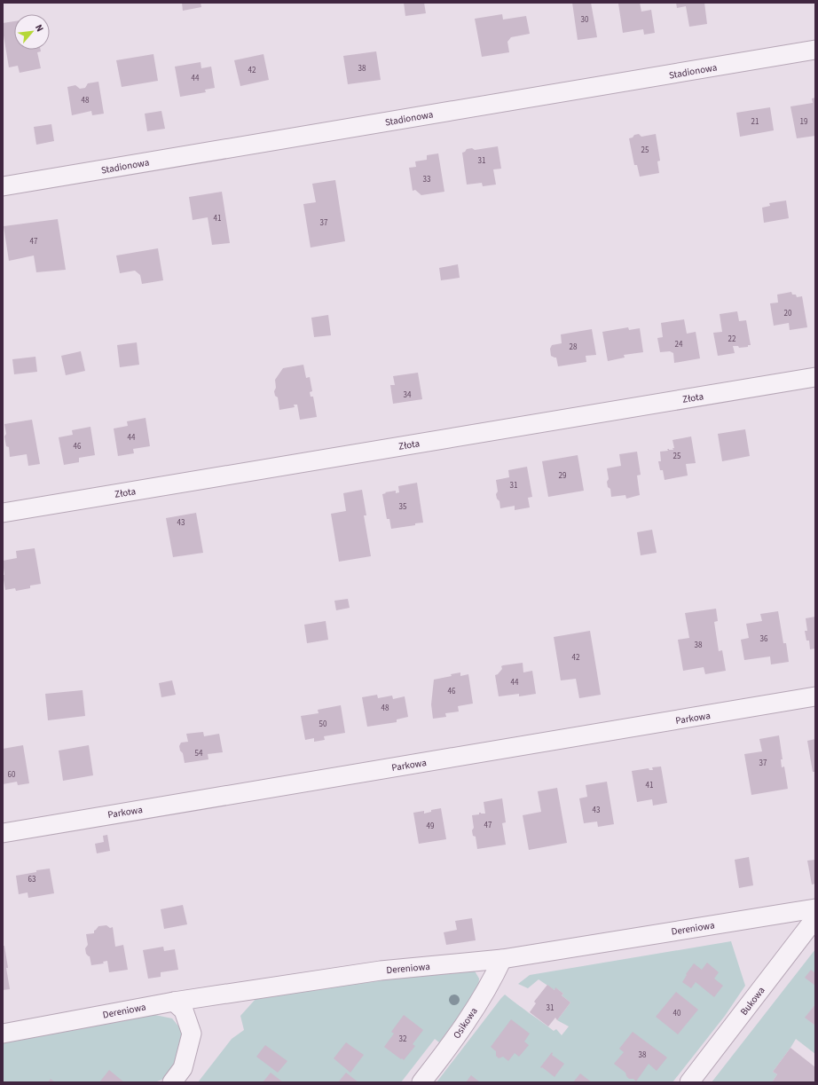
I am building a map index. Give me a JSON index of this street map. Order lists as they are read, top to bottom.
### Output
{
  "streets": {
    "street": [
      "Stadionowa",
      "Złota",
      "Parkowa",
      "Dereniowa",
      "Bukowa",
      "Osikowa"
    ]
  },
  "crossings": [
    ["Dereniowa", "Osikowa"]
  ],
  "house_numbers": [
    "30",
    "38",
    "42",
    "44",
    "48",
    "21",
    "19",
    "25",
    "31",
    "33",
    "41",
    "37",
    "47",
    "20",
    "22",
    "24",
    "28",
    "34",
    "44",
    "46",
    "25",
    "29",
    "31",
    "35",
    "43",
    "36",
    "38",
    "42",
    "44",
    "46",
    "48",
    "50",
    "54",
    "37",
    "60",
    "41",
    "43",
    "47",
    "49",
    "63",
    "31",
    "40",
    "32",
    "38"
  ],
  "north": "top right"
}
